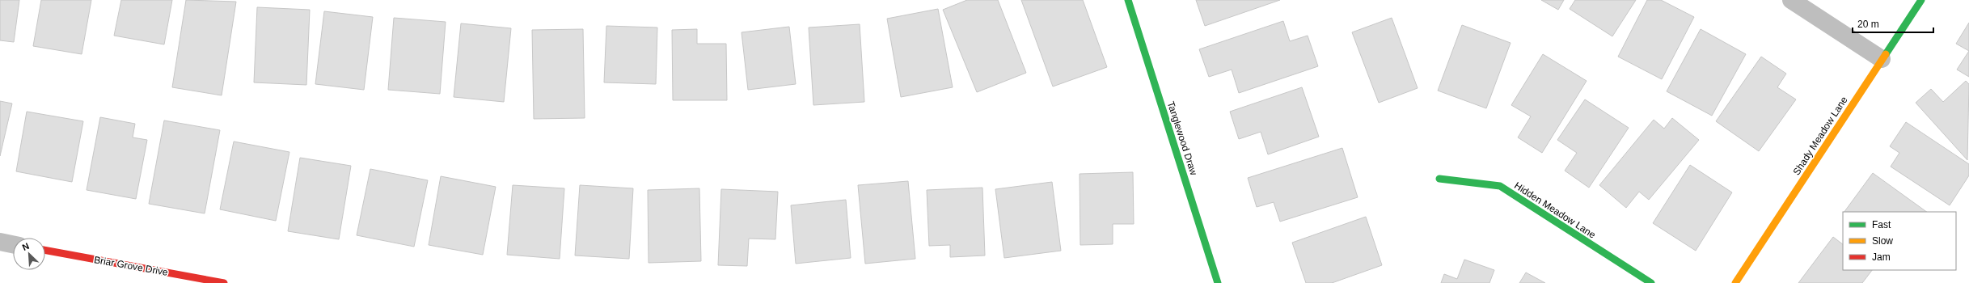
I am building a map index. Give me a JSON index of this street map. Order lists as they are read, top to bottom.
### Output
{
  "streets": {
    "street": [
      "Shady Meadow Lane",
      "Tanglewood Draw",
      "Hidden Meadow Lane",
      "Briar Grove Drive"
    ]
  },
  "legend": ["Fast", "Slow", "Jam"],
  "scale_bar": "20 m",
  "north": "top left"
}
